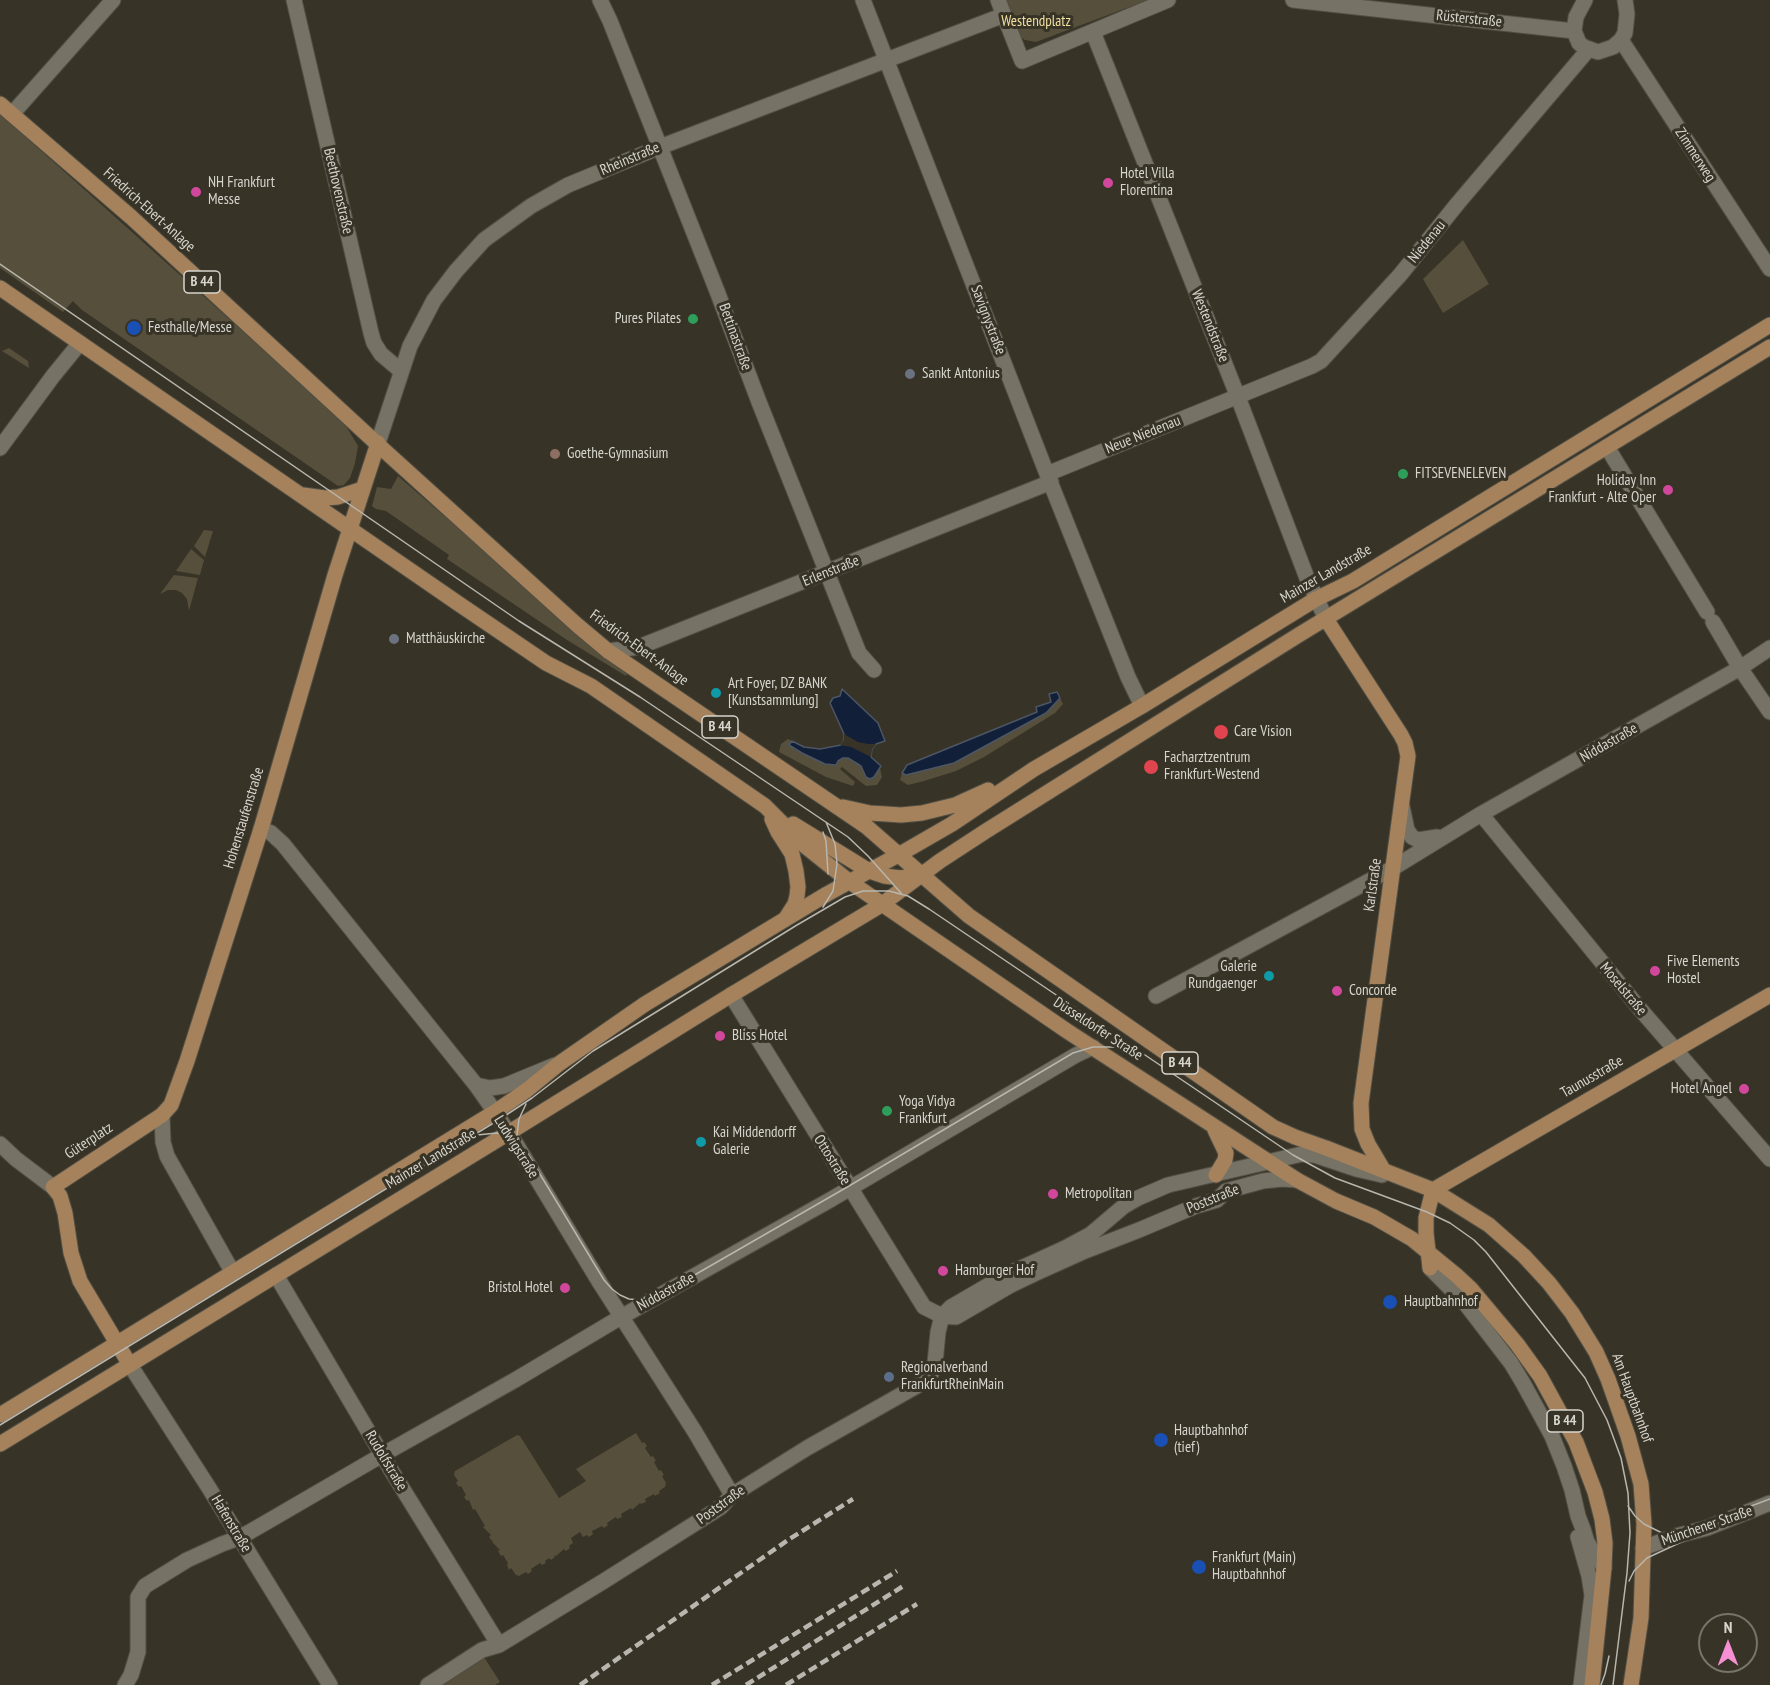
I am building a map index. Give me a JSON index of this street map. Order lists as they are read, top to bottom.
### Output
{
  "streets": {
    "main road": [
      "Friedrich-Ebert-Anlage",
      "B 44",
      "Mainzer Landstraße",
      "Hohenstaufenstraße",
      "Karlstraße",
      "Düsseldorfer Straße",
      "Taunusstraße",
      "Güterplatz",
      "Am Hauptbahnhof"
    ],
    "street": [
      "Rüsterstraße",
      "Zimmerweg",
      "Rheinstraße",
      "Beethovenstraße",
      "Niedenau",
      "Savignystraße",
      "Westendstraße",
      "Bettinastraße",
      "Neue Niedenau",
      "Erlenstraße",
      "Niddastraße",
      "Moselstraße",
      "Ludwigstraße",
      "Ottostraße",
      "Poststraße",
      "Rudolfstraße",
      "Hafenstraße",
      "Münchener Straße"
    ]
  },
  "crossings": [
    ["Rheinstraße", "Beethovenstraße"],
    ["Rheinstraße", "Friedrich-Ebert-Anlage"],
    ["Rheinstraße", "Savignystraße"],
    ["Rheinstraße", "Bettinastraße"],
    ["Friedrich-Ebert-Anlage", "B 44"],
    ["Friedrich-Ebert-Anlage", "Erlenstraße"],
    ["Friedrich-Ebert-Anlage", "Mainzer Landstraße"],
    ["Niedenau", "Westendstraße"],
    ["Niedenau", "Neue Niedenau"],
    ["B 44", "Mainzer Landstraße"],
    ["B 44", "Hohenstaufenstraße"],
    ["B 44", "Düsseldorfer Straße"],
    ["B 44", "Poststraße"],
    ["Savignystraße", "Neue Niedenau"],
    ["Savignystraße", "Erlenstraße"],
    ["Savignystraße", "Mainzer Landstraße"],
    ["Westendstraße", "Neue Niedenau"],
    ["Westendstraße", "Mainzer Landstraße"],
    ["Westendstraße", "Karlstraße"],
    ["Bettinastraße", "Erlenstraße"],
    ["Neue Niedenau", "Erlenstraße"],
    ["Mainzer Landstraße", "Düsseldorfer Straße"],
    ["Mainzer Landstraße", "Ludwigstraße"],
    ["Mainzer Landstraße", "Ottostraße"],
    ["Mainzer Landstraße", "Rudolfstraße"],
    ["Mainzer Landstraße", "Hafenstraße"],
    ["Niddastraße", "Karlstraße"],
    ["Niddastraße", "Moselstraße"],
    ["Niddastraße", "Düsseldorfer Straße"],
    ["Niddastraße", "Ludwigstraße"],
    ["Niddastraße", "Ottostraße"],
    ["Niddastraße", "Rudolfstraße"],
    ["Niddastraße", "Hafenstraße"],
    ["Hohenstaufenstraße", "Güterplatz"],
    ["Hohenstaufenstraße", "Ludwigstraße"],
    ["Karlstraße", "Am Hauptbahnhof"],
    ["Moselstraße", "Taunusstraße"],
    ["Düsseldorfer Straße", "Poststraße"],
    ["Düsseldorfer Straße", "Am Hauptbahnhof"],
    ["Taunusstraße", "Am Hauptbahnhof"],
    ["Ludwigstraße", "Poststraße"],
    ["Ottostraße", "Poststraße"],
    ["Poststraße", "Am Hauptbahnhof"],
    ["Poststraße", "Rudolfstraße"],
    ["Am Hauptbahnhof", "Münchener Straße"]
  ],
  "parks": ["Westendplatz"],
  "places": [
    "Hotel Villa Florentina",
    "NH Frankfurt Messe",
    "Pures Pilates",
    "Festhalle/Messe",
    "Sankt Antonius",
    "Goethe-Gymnasium",
    "FITSEVENELEVEN",
    "Holiday Inn Frankfurt - Alte Oper",
    "Matthäuskirche",
    "Art Foyer, DZ BANK [Kunstsammlung]",
    "Care Vision",
    "Facharztzentrum Frankfurt-Westend",
    "Five Elements Hostel",
    "Galerie Rundgaenger",
    "Concorde",
    "Bliss Hotel",
    "Hotel Angel",
    "Yoga Vidya Frankfurt",
    "Kai Middendorff Galerie",
    "Metropolitan",
    "Hamburger Hof",
    "Bristol Hotel",
    "Hauptbahnhof",
    "Regionalverband FrankfurtRheinMain",
    "Hauptbahnhof (tief)",
    "Frankfurt (Main) Hauptbahnhof"
  ],
  "north": "top"
}
